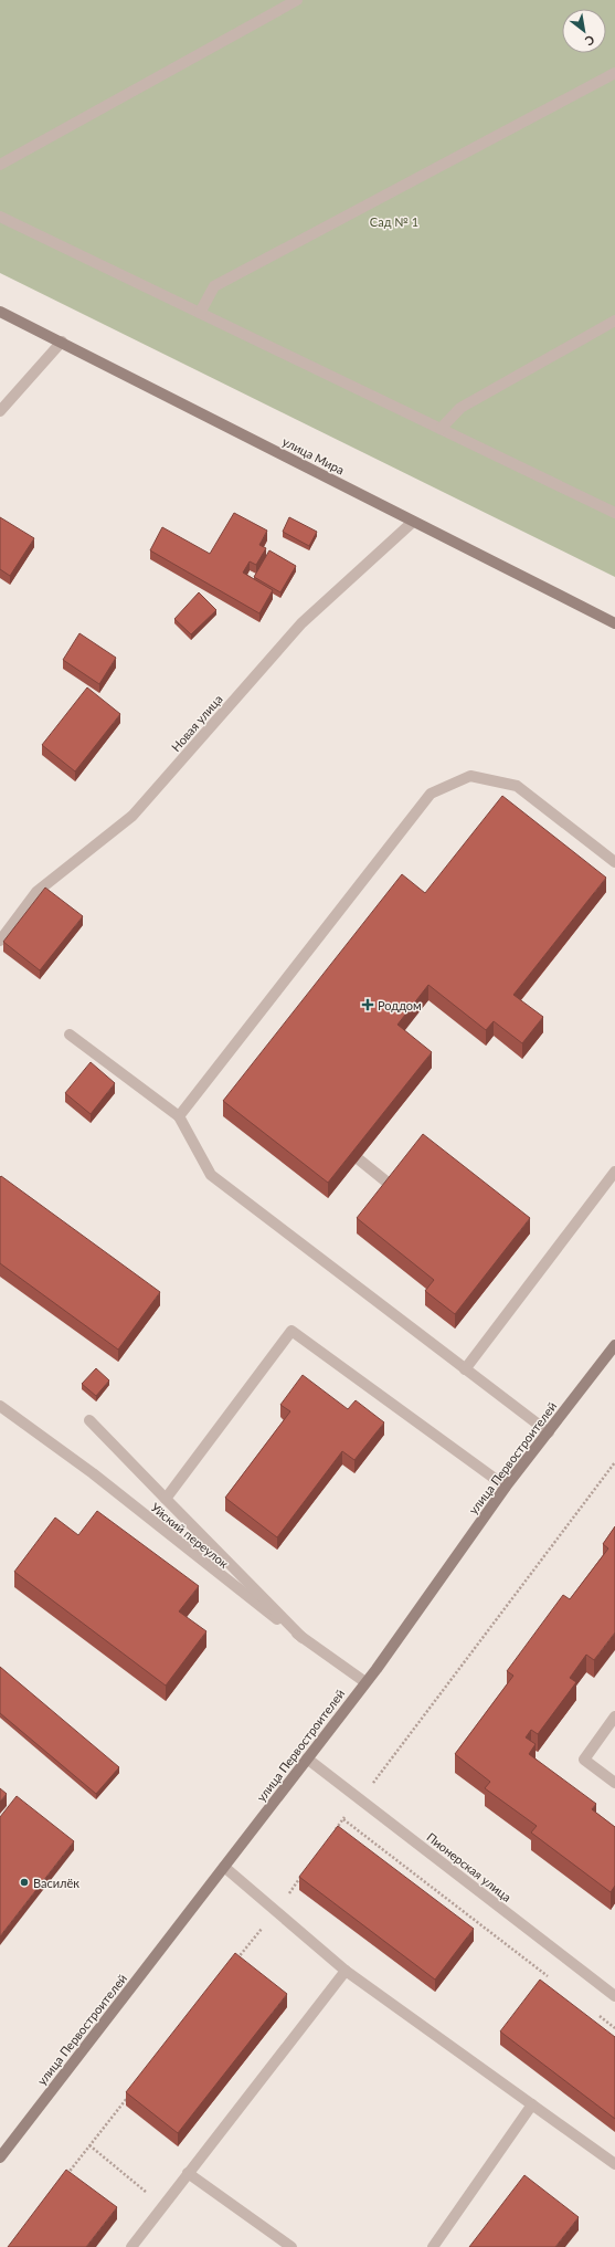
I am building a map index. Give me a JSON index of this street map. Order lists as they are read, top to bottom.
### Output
{
  "streets": {
    "main road": ["улица Мира", "улица Первостроителей"],
    "street": ["Новая улица", "Уйский переулок", "Пионерская улица"]
  },
  "crossings": [
    ["улица Мира", "Новая улица"],
    ["улица Первостроителей", "Уйский переулок"],
    ["улица Первостроителей", "Пионерская улица"]
  ],
  "parks": ["Сад № 1"],
  "places": {
    "health": ["Роддом"],
    "other": ["Василёк"]
  },
  "north": "bottom right"
}
